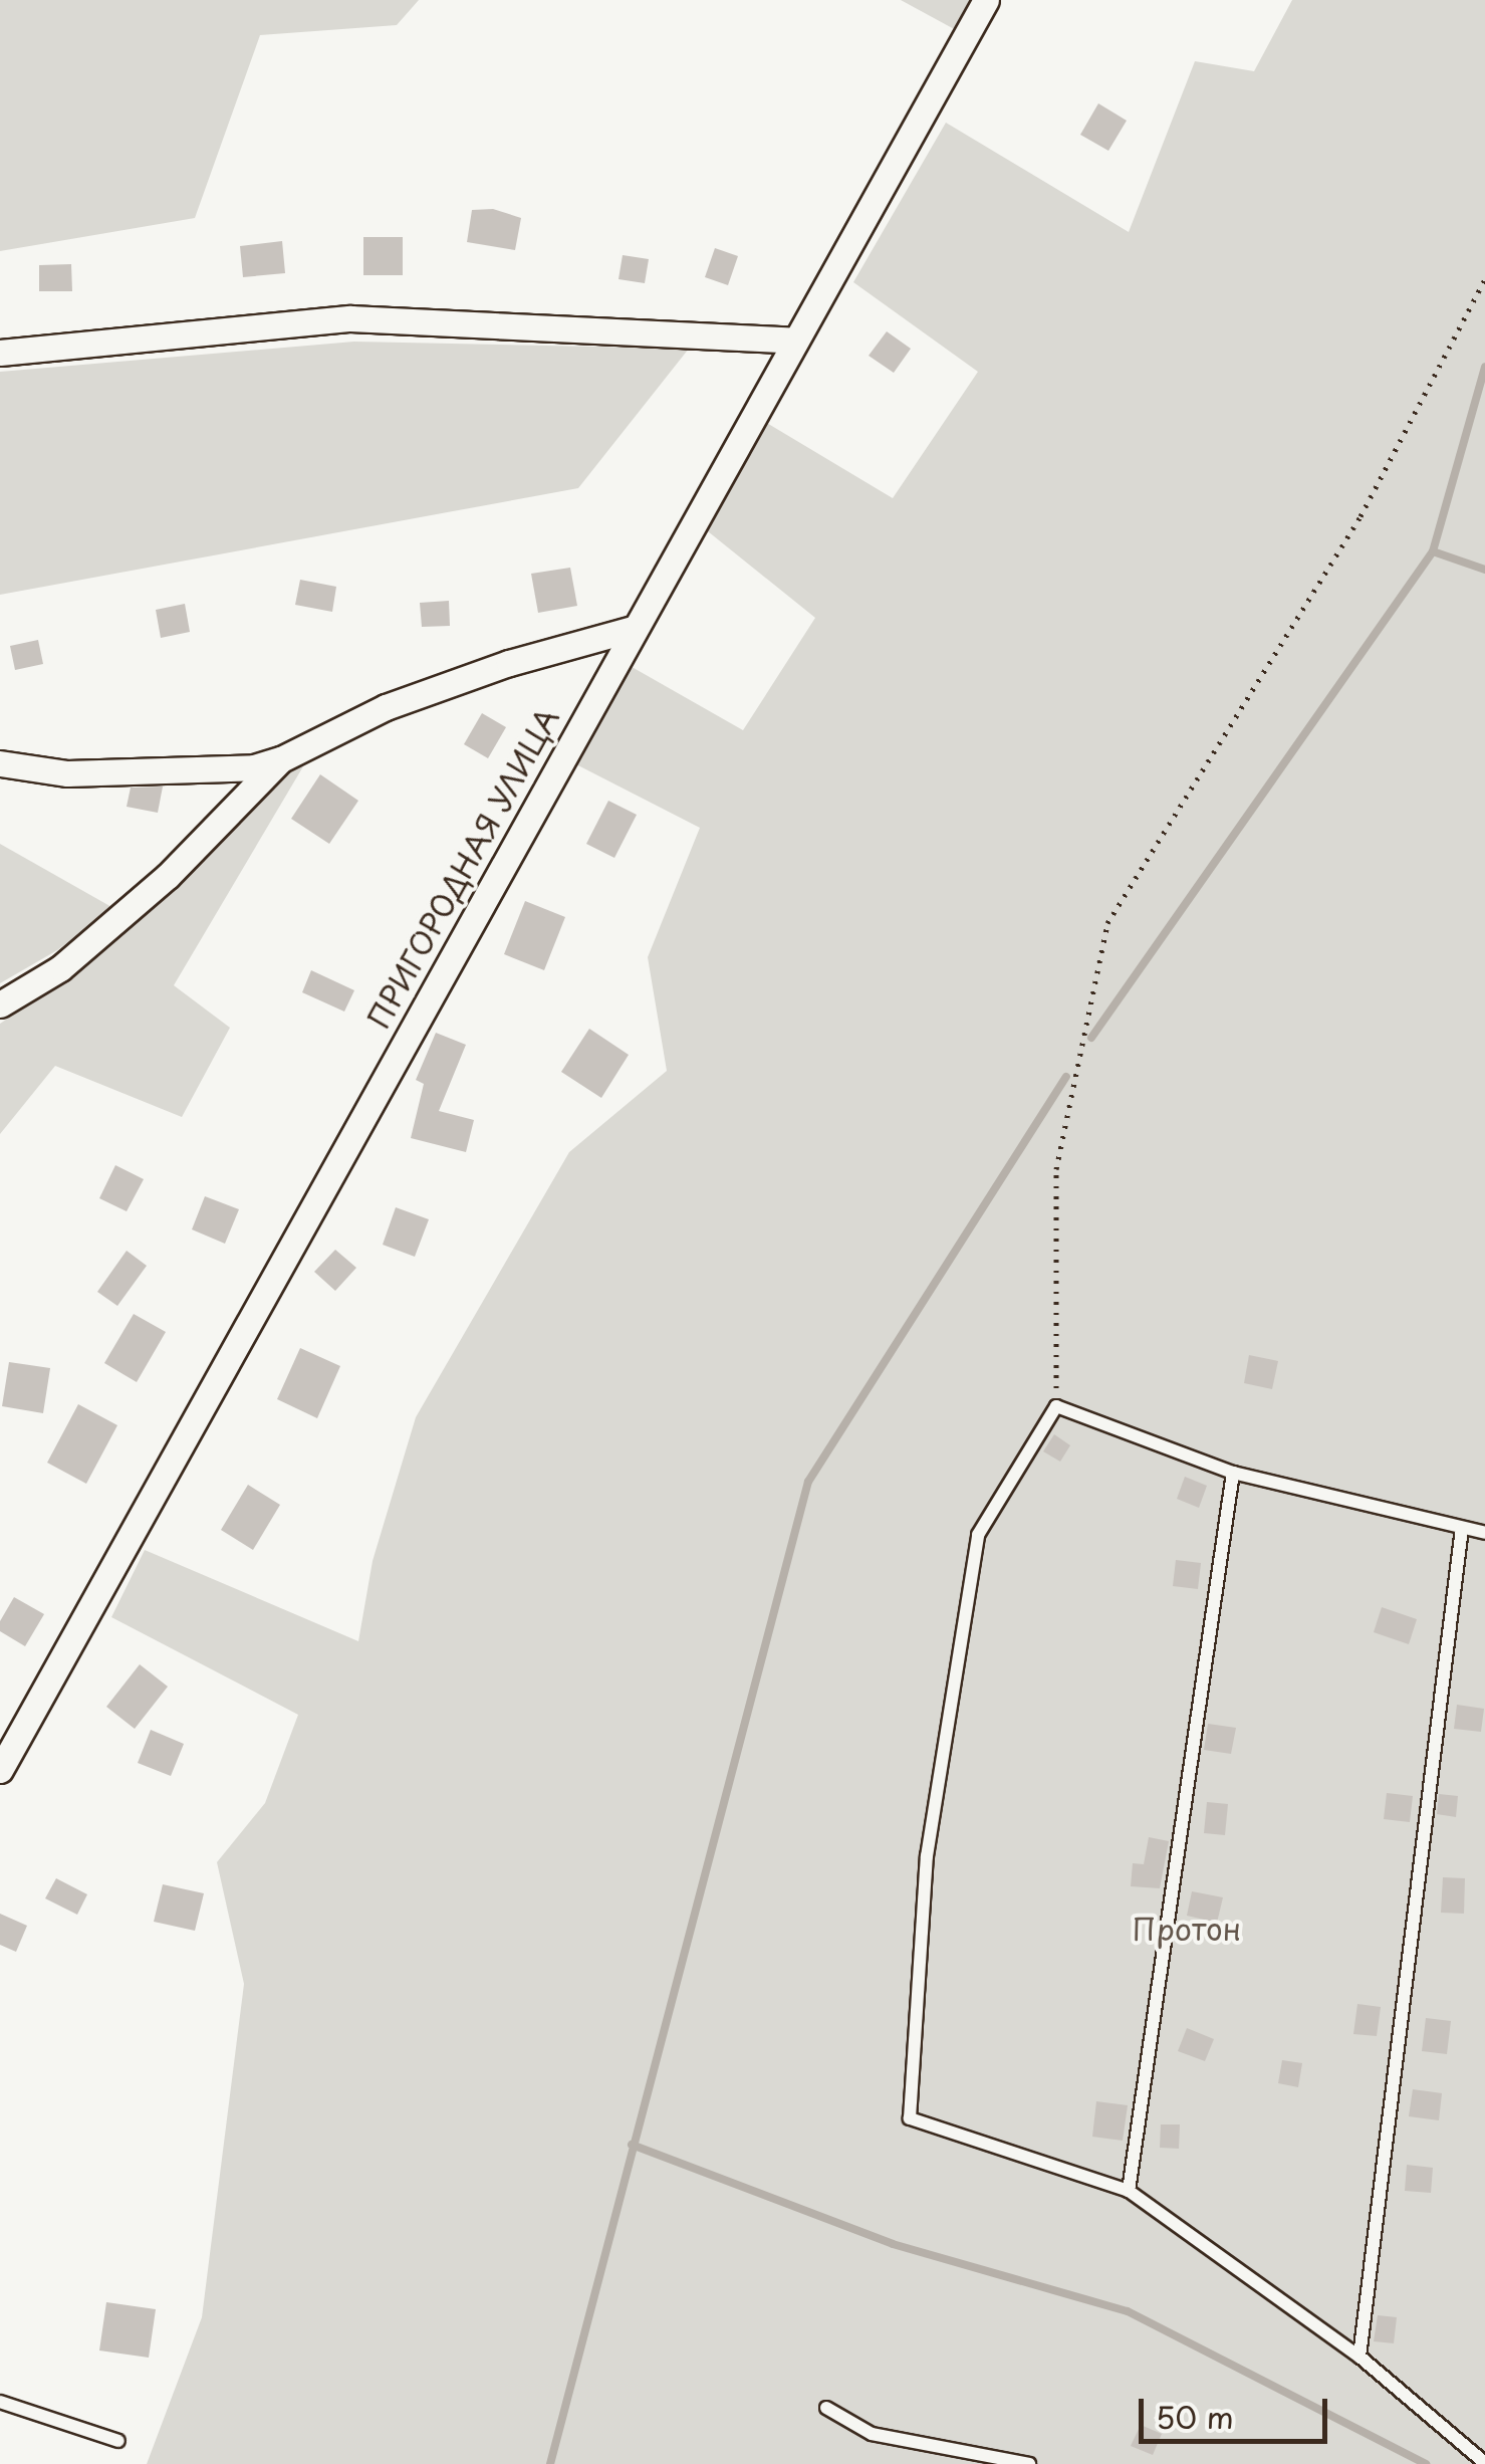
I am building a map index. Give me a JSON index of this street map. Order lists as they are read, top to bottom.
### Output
{
  "streets": {
    "street": ["ПРИГОРОДНАЯ УЛИЦА"]
  },
  "parks": ["Протон"],
  "scale_bar": "50 m"
}
